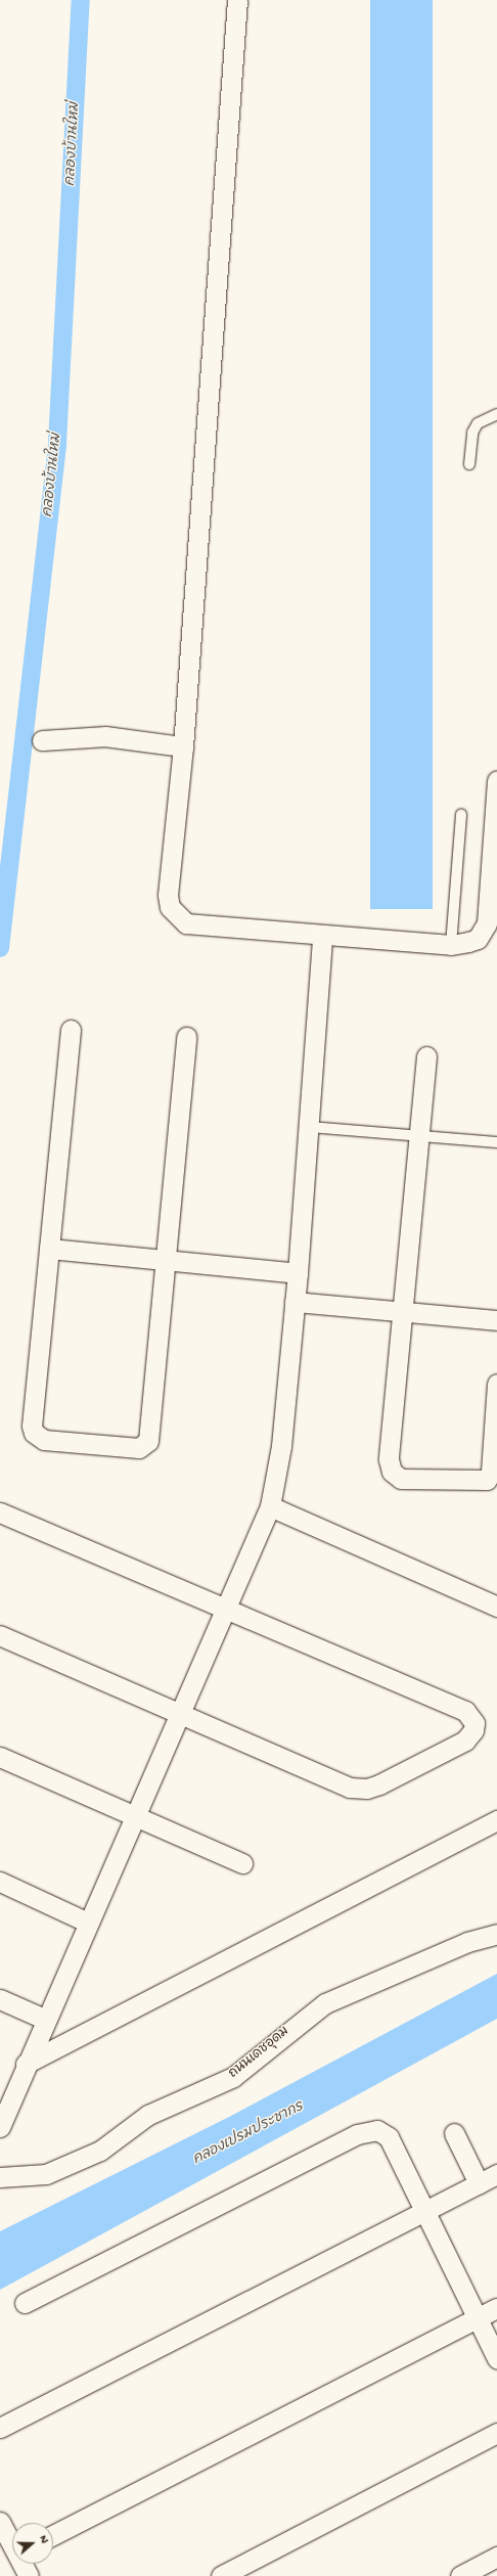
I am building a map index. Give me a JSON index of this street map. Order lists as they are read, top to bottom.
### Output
{
  "streets": {
    "street": ["ถนนเดชอุดม"]
  },
  "water": ["คลองบ้านใหม่", "คลองเปรมประชากร"],
  "north": "right"
}
